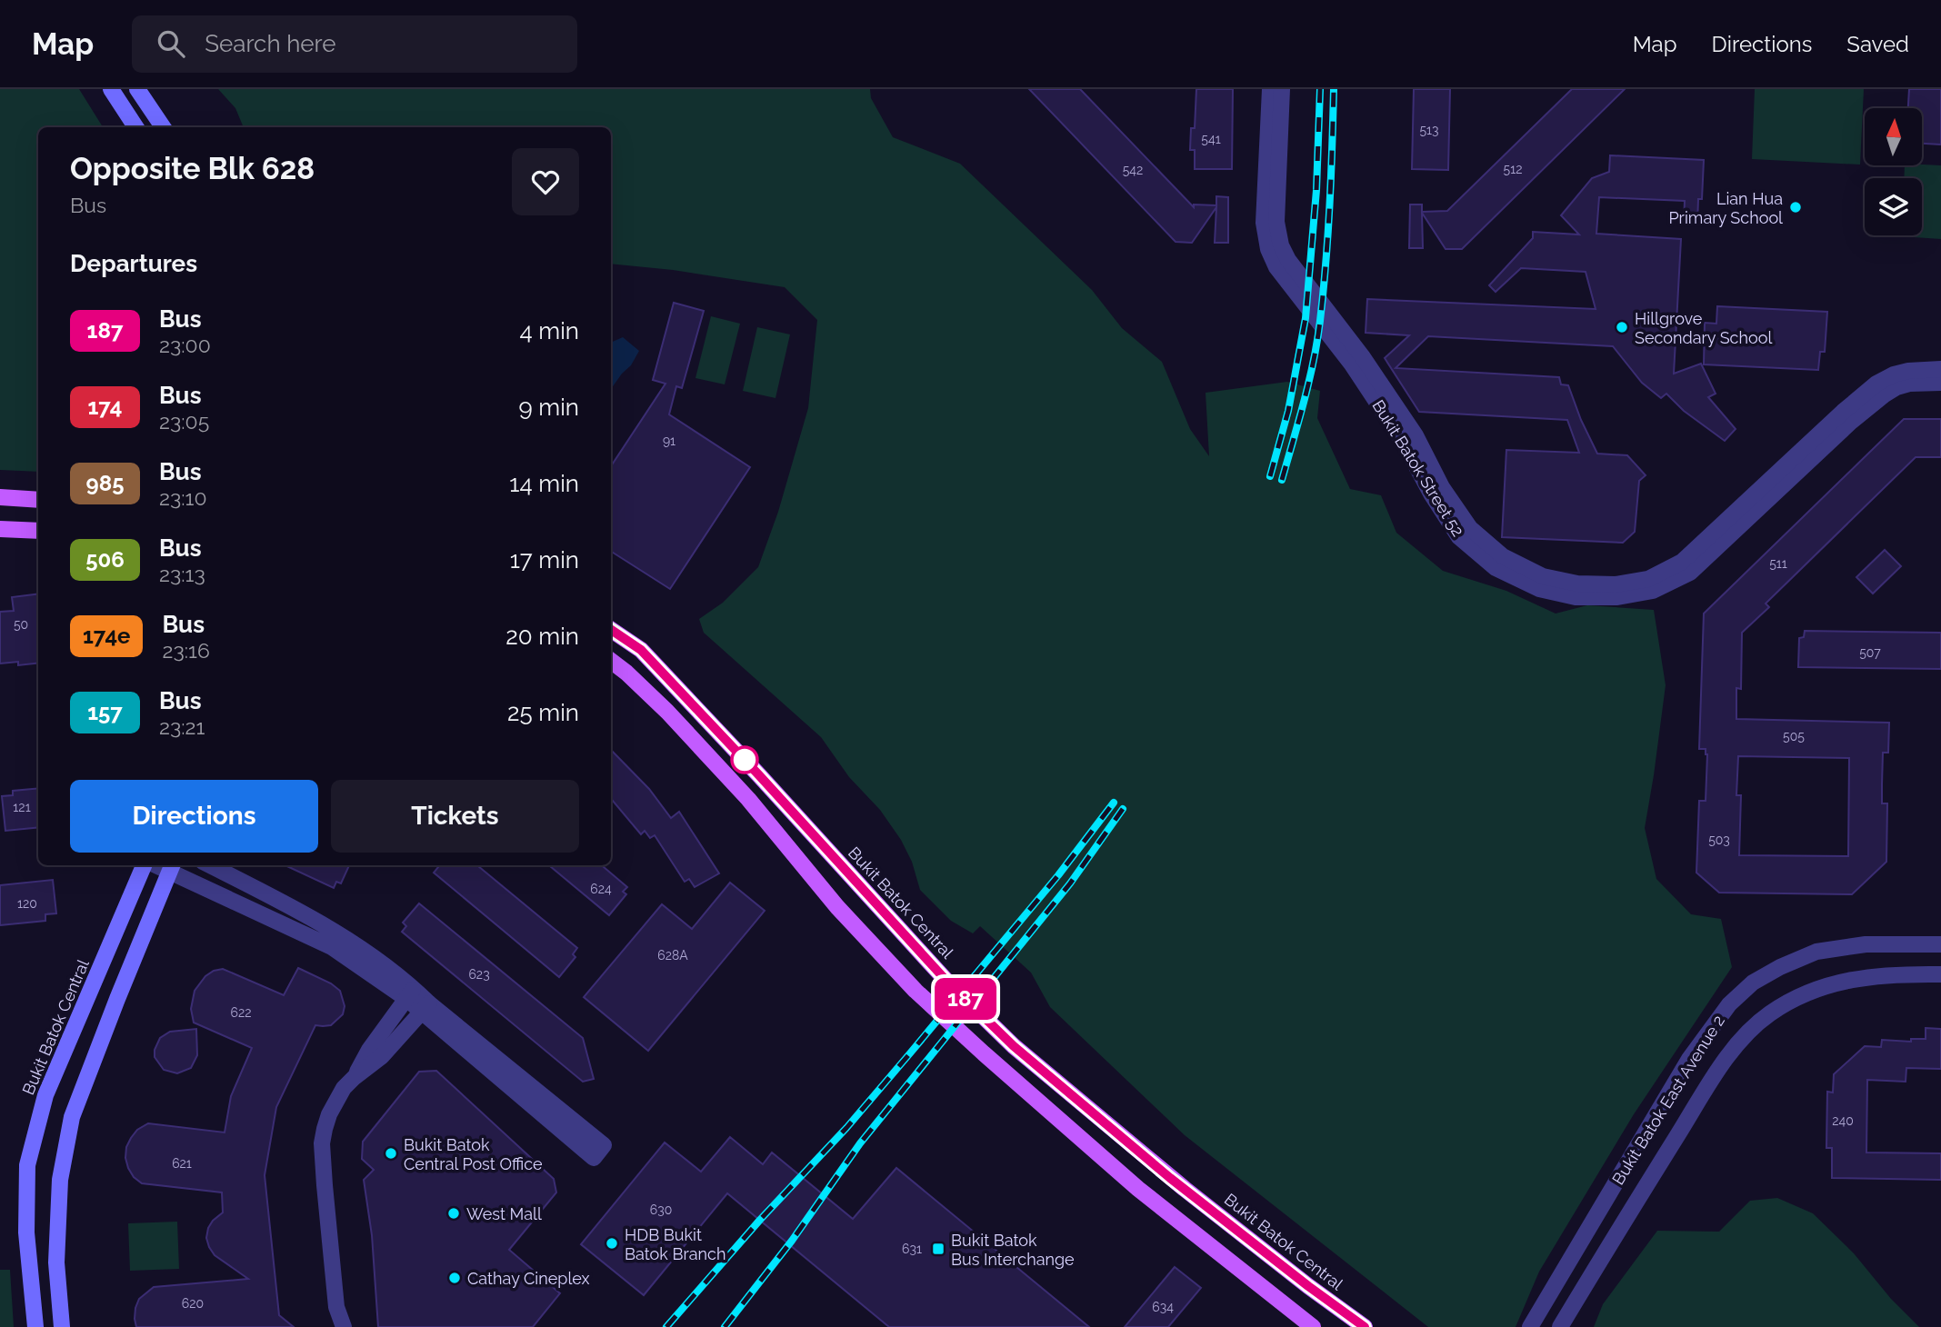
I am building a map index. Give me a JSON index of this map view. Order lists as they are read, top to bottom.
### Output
{
  "streets": {
    "main road": ["Bukit Batok Central"],
    "street": ["Bukit Batok Street 52", "Bukit Batok East Avenue 2"]
  },
  "places": {
    "other": [
      "Lian Hua Primary School",
      "Hillgrove Secondary School",
      "Bukit Batok Central Post Office",
      "West Mall",
      "HDB Bukit Batok Branch",
      "Cathay Cineplex"
    ],
    "transit": ["Bukit Batok Bus Interchange"]
  },
  "lines": ["bus line 187"],
  "house_numbers": [
    "513",
    "541",
    "512",
    "542",
    "91",
    "511",
    "50",
    "507",
    "505",
    "121",
    "503",
    "624",
    "120",
    "628A",
    "623",
    "622",
    "240",
    "621",
    "630",
    "631",
    "620",
    "634"
  ],
  "north": "top",
  "page": {
    "header": "Map",
    "search": "Search here",
    "nav": ["Map", "Directions", "Saved"],
    "on_map": "187",
    "heading": [
      ["Opposite Blk 628", "Bus"],
      "Departures"
    ],
    "list": [
      {
        "mark": "187",
        "name": "Bus",
        "note": "23:00",
        "value": "4 min"
      },
      {
        "mark": "174",
        "name": "Bus",
        "note": "23:05",
        "value": "9 min"
      },
      {
        "mark": "985",
        "name": "Bus",
        "note": "23:10",
        "value": "14 min"
      },
      {
        "mark": "506",
        "name": "Bus",
        "note": "23:13",
        "value": "17 min"
      },
      {
        "mark": "174e",
        "name": "Bus",
        "note": "23:16",
        "value": "20 min"
      },
      {
        "mark": "157",
        "name": "Bus",
        "note": "23:21",
        "value": "25 min"
      }
    ],
    "buttons": ["Directions", "Tickets"]
  }
}
